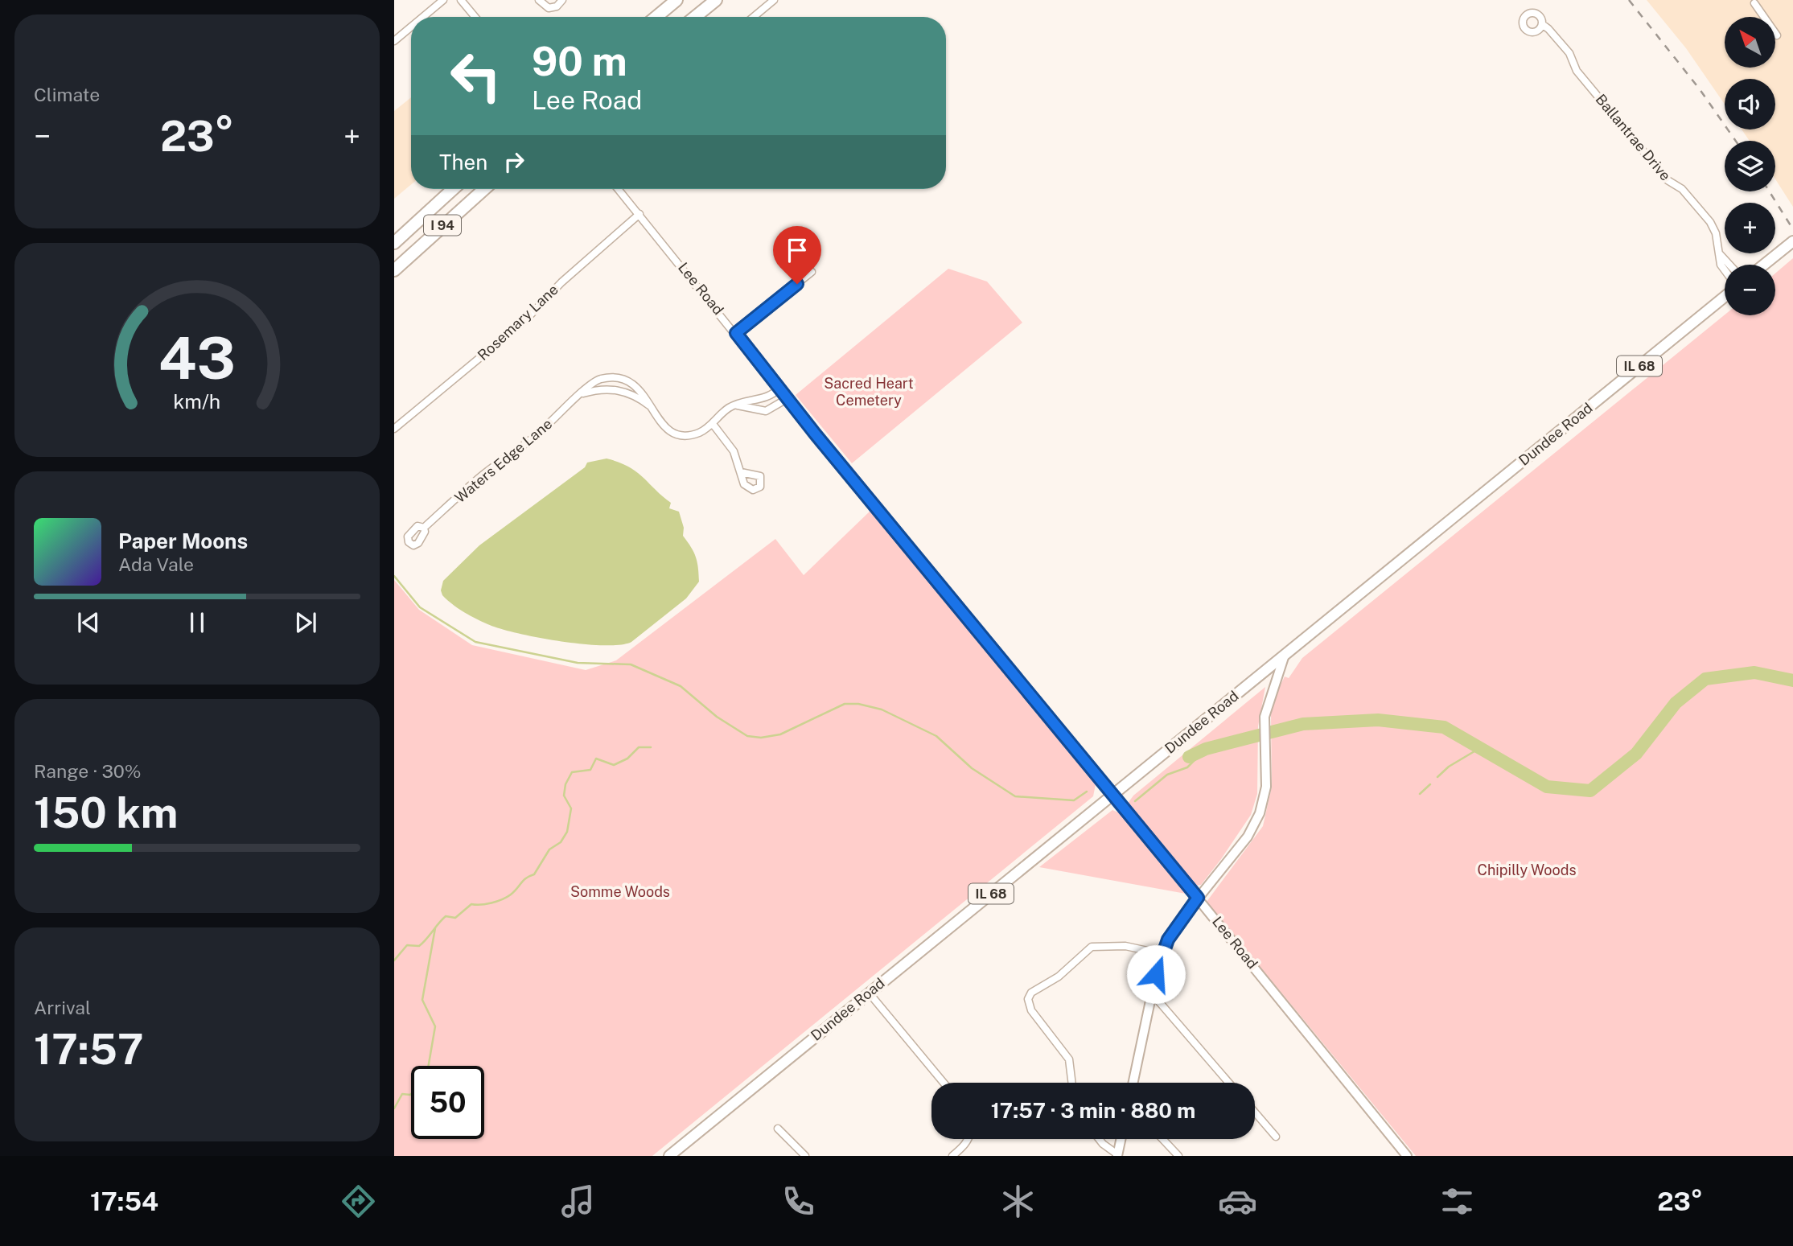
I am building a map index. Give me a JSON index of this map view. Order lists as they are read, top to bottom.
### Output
{
  "streets": {
    "highway": ["I 94"],
    "main road": ["Lee Road", "IL 68", "Dundee Road"],
    "street": ["Ballantrae Drive", "Rosemary Lane", "Waters Edge Lane"]
  },
  "crossings": [
    ["Lee Road", "Rosemary Lane"],
    ["Lee Road", "Dundee Road"]
  ],
  "parks": ["Sacred Heart Cemetery", "Chipilly Woods", "Somme Woods"],
  "north": "top left",
  "page": {
    "tile": [
      "Climate",
      ["Range · 30%", "150 km"],
      ["Arrival", "17:57"]
    ],
    "map_buttons": ["+", "−"],
    "turn": ["90 m", "Lee Road"],
    "heat": ["−", "23°", "+"],
    "then": "Then",
    "song": ["Paper Moons", "Ada Vale"],
    "limit": "50",
    "trip": "17:57 · 3 min · 880 m",
    "tabs": ["17:54", "23°"],
    "gauge": ["43", "km/h"]
  }
}
